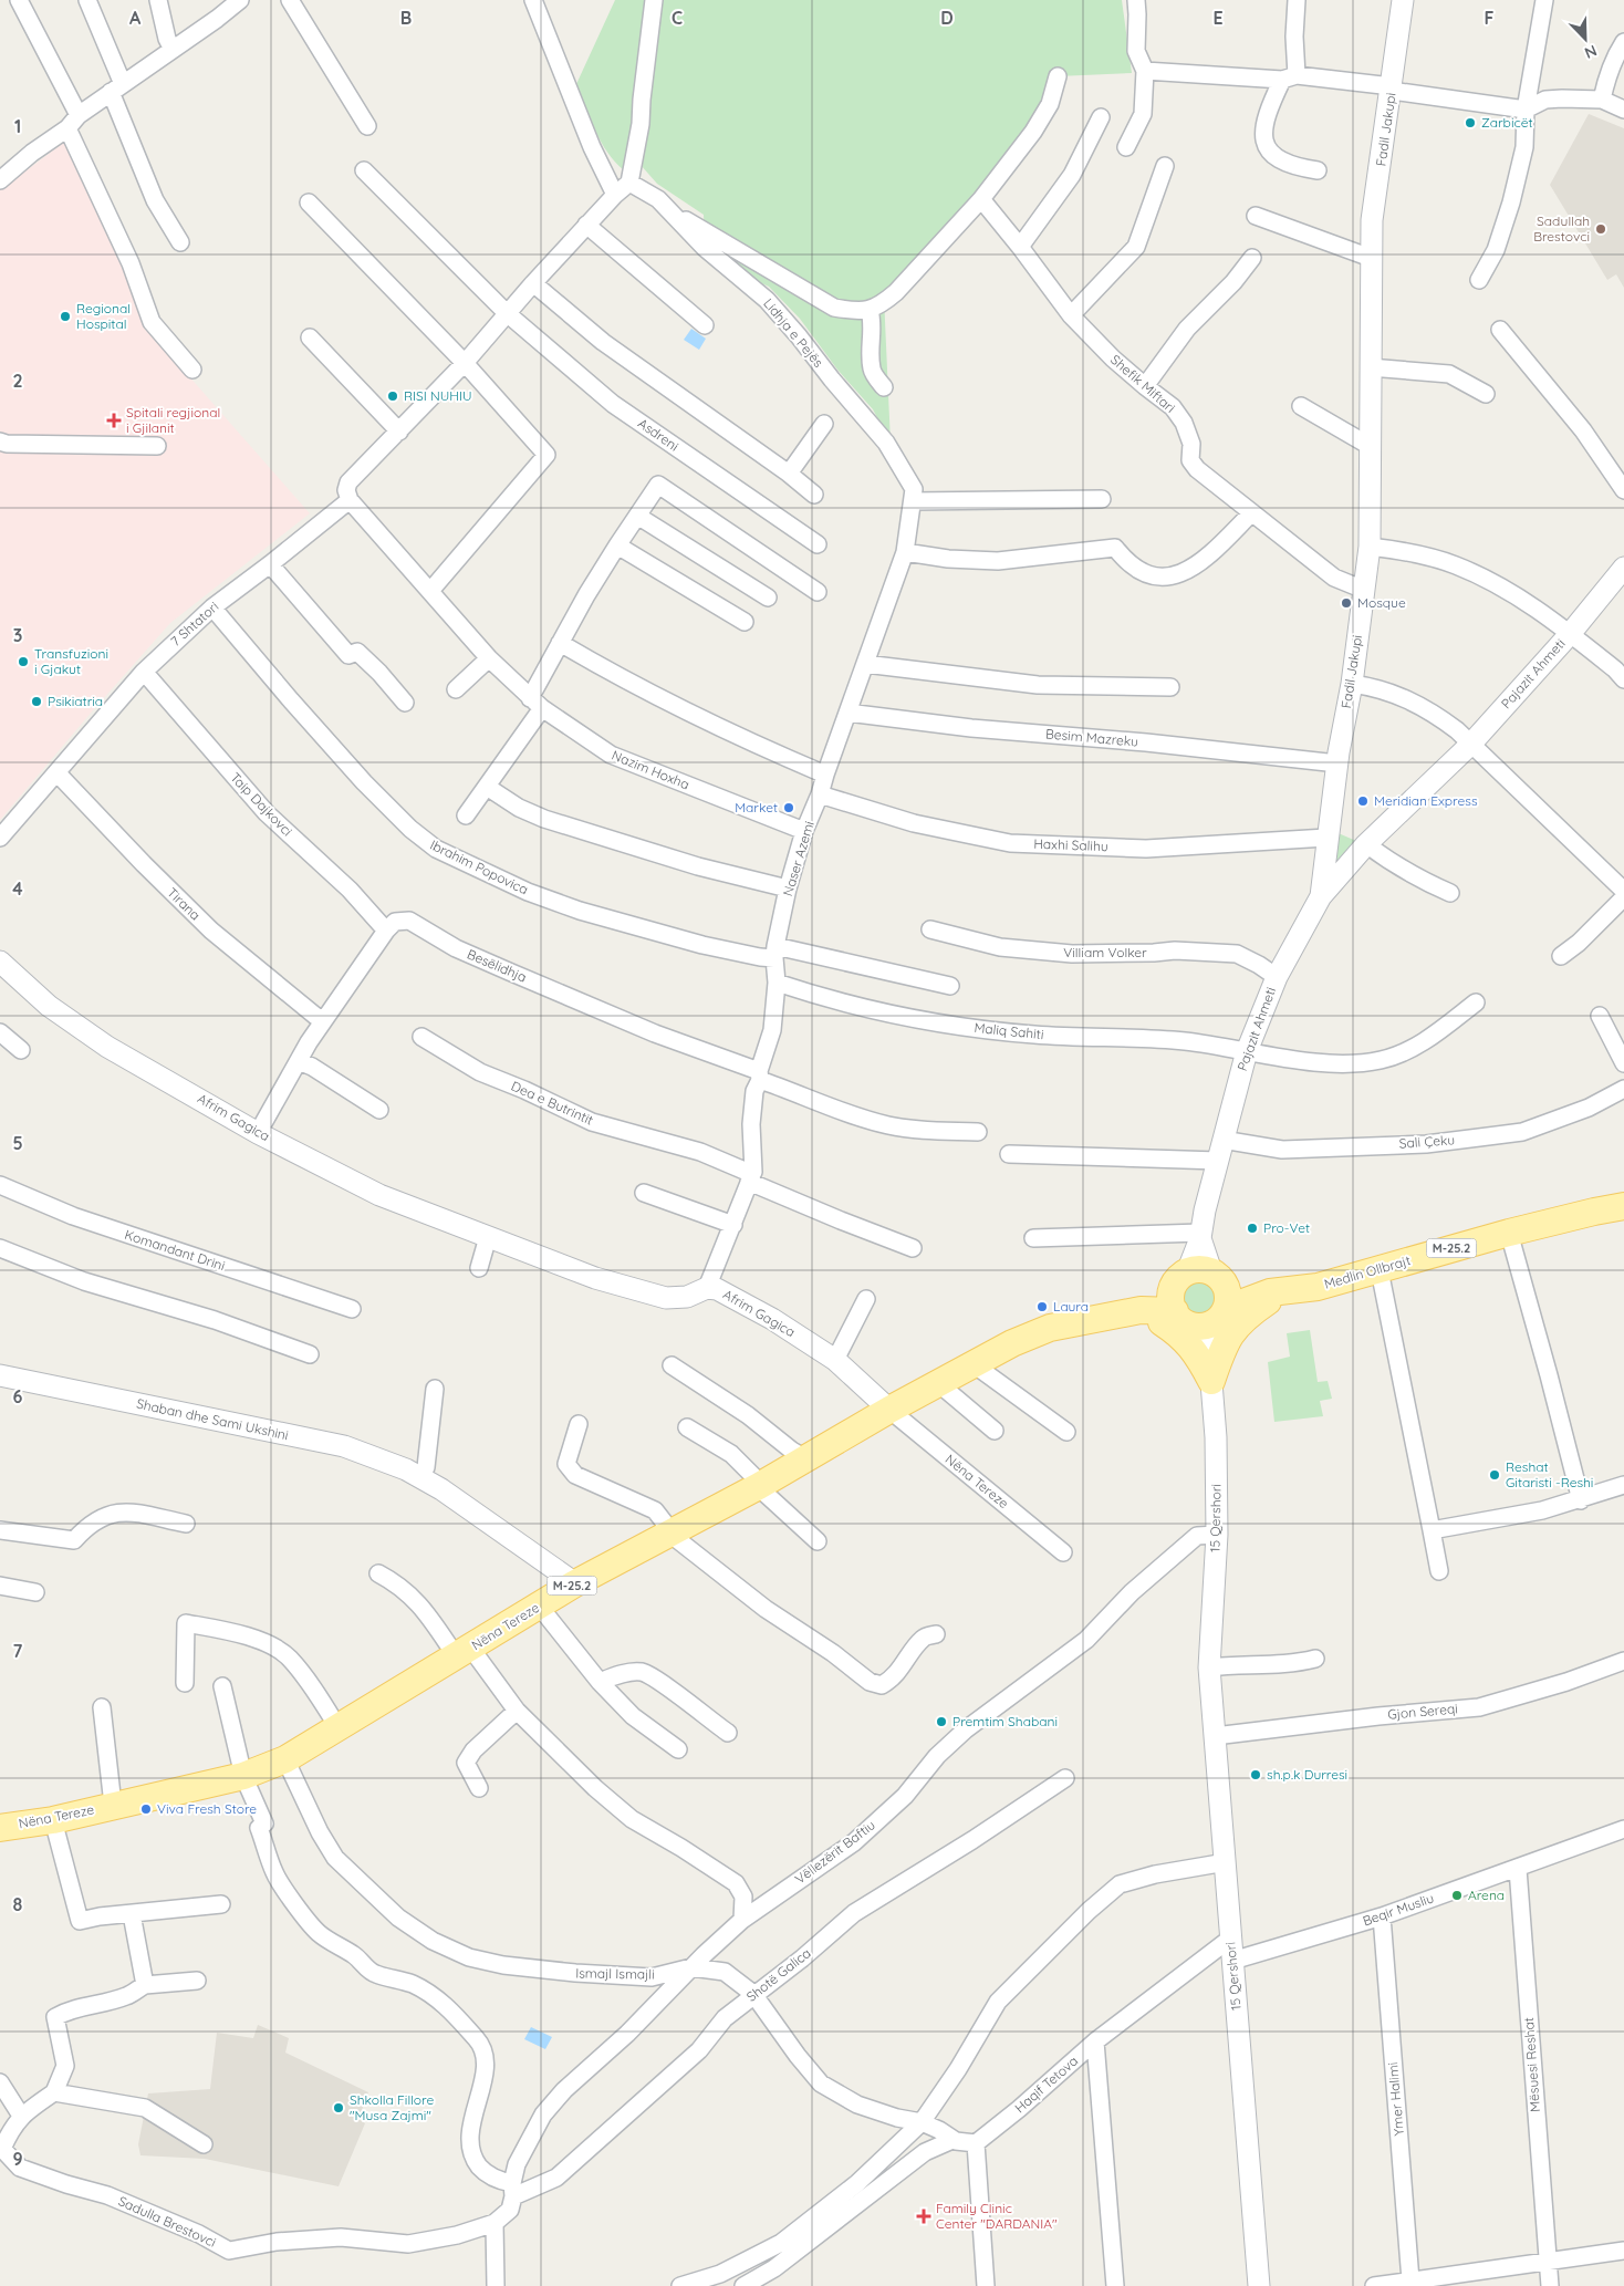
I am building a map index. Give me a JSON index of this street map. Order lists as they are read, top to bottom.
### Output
{
  "streets": {
    "main road": ["M-25.2", "Medlin Ollbrajt", "Nëna Tereze"],
    "street": [
      "Fadil Jakupi",
      "Lidhja e Pejës",
      "Shefik Miftari",
      "Asdreni",
      "7 Shtatori",
      "Pajazit Ahmeti",
      "Besim Mazreku",
      "Nazim Hoxha",
      "Taip Dajkovci",
      "Haxhi Salihu",
      "Naser Azemi",
      "Ibrahim Popovica",
      "Tirana",
      "Villiam Volker",
      "Besëlidhja",
      "Maliq Sahiti",
      "Dea e Butrintit",
      "Afrim Gagica",
      "Sali Çeku",
      "Komandant Drini",
      "Shaban dhe Sami Ukshini",
      "15 Qershori",
      "Gjon Sereqi",
      "Vëllezërit Baftiu",
      "Beqir Musliu",
      "Ismajl Ismajli",
      "Shotë Galica",
      "Mësuesi Reshat",
      "Haqif Tetova",
      "Ymer Halimi",
      "Sadulla Brestovci"
    ]
  },
  "crossings": [
    ["Fadil Jakupi", "Shefik Miftari"],
    ["Fadil Jakupi", "Pajazit Ahmeti"],
    ["Fadil Jakupi", "Besim Mazreku"],
    ["Fadil Jakupi", "Haxhi Salihu"],
    ["Lidhja e Pejës", "Naser Azemi"],
    ["7 Shtatori", "Nazim Hoxha"],
    ["7 Shtatori", "Taip Dajkovci"],
    ["7 Shtatori", "Ibrahim Popovica"],
    ["7 Shtatori", "Tirana"],
    ["Pajazit Ahmeti", "Villiam Volker"],
    ["Pajazit Ahmeti", "Maliq Sahiti"],
    ["Pajazit Ahmeti", "Sali Çeku"],
    ["Besim Mazreku", "Naser Azemi"],
    ["Nazim Hoxha", "Naser Azemi"],
    ["Taip Dajkovci", "Besëlidhja"],
    ["Haxhi Salihu", "Naser Azemi"],
    ["Naser Azemi", "Ibrahim Popovica"],
    ["Naser Azemi", "Besëlidhja"],
    ["Naser Azemi", "Maliq Sahiti"],
    ["Naser Azemi", "Dea e Butrintit"],
    ["Naser Azemi", "Afrim Gagica"],
    ["Afrim Gagica", "Nëna Tereze"],
    ["Medlin Ollbrajt", "Nëna Tereze"],
    ["Medlin Ollbrajt", "15 Qershori"],
    ["Shaban dhe Sami Ukshini", "Nëna Tereze"],
    ["Nëna Tereze", "15 Qershori"],
    ["Nëna Tereze", "Ismajl Ismajli"],
    ["15 Qershori", "Gjon Sereqi"],
    ["15 Qershori", "Vëllezërit Baftiu"],
    ["15 Qershori", "Beqir Musliu"],
    ["15 Qershori", "Haqif Tetova"],
    ["Vëllezërit Baftiu", "Ismajl Ismajli"],
    ["Vëllezërit Baftiu", "Shotë Galica"],
    ["Beqir Musliu", "Mësuesi Reshat"],
    ["Beqir Musliu", "Ymer Halimi"],
    ["Ismajl Ismajli", "Shotë Galica"],
    ["Ismajl Ismajli", "Haqif Tetova"]
  ],
  "places": {
    "other": [
      "Zarbicët",
      "Sadullah Brestovci",
      "Regional Hospital",
      "RISI NUHIU",
      "Mosque",
      "Transfuzioni i Gjakut",
      "Psikiatria",
      "Meridian Express",
      "Market",
      "Pro-Vet",
      "Laura",
      "Reshat Gitaristi -Reshi",
      "Premtim Shabani",
      "sh.p.k Durresi",
      "Viva Fresh Store",
      "Arena",
      "Shkolla Fillore \"Musa Zajmi\""
    ],
    "health": ["Spitali regjional i Gjilanit", "Family Clinic Center \"DARDANIA\""]
  },
  "north": "bottom right",
  "grid": {
    "columns": [
      "A",
      "B",
      "C",
      "D",
      "E",
      "F"
    ],
    "rows": [
      "1",
      "2",
      "3",
      "4",
      "5",
      "6",
      "7",
      "8",
      "9"
    ]
  }
}
